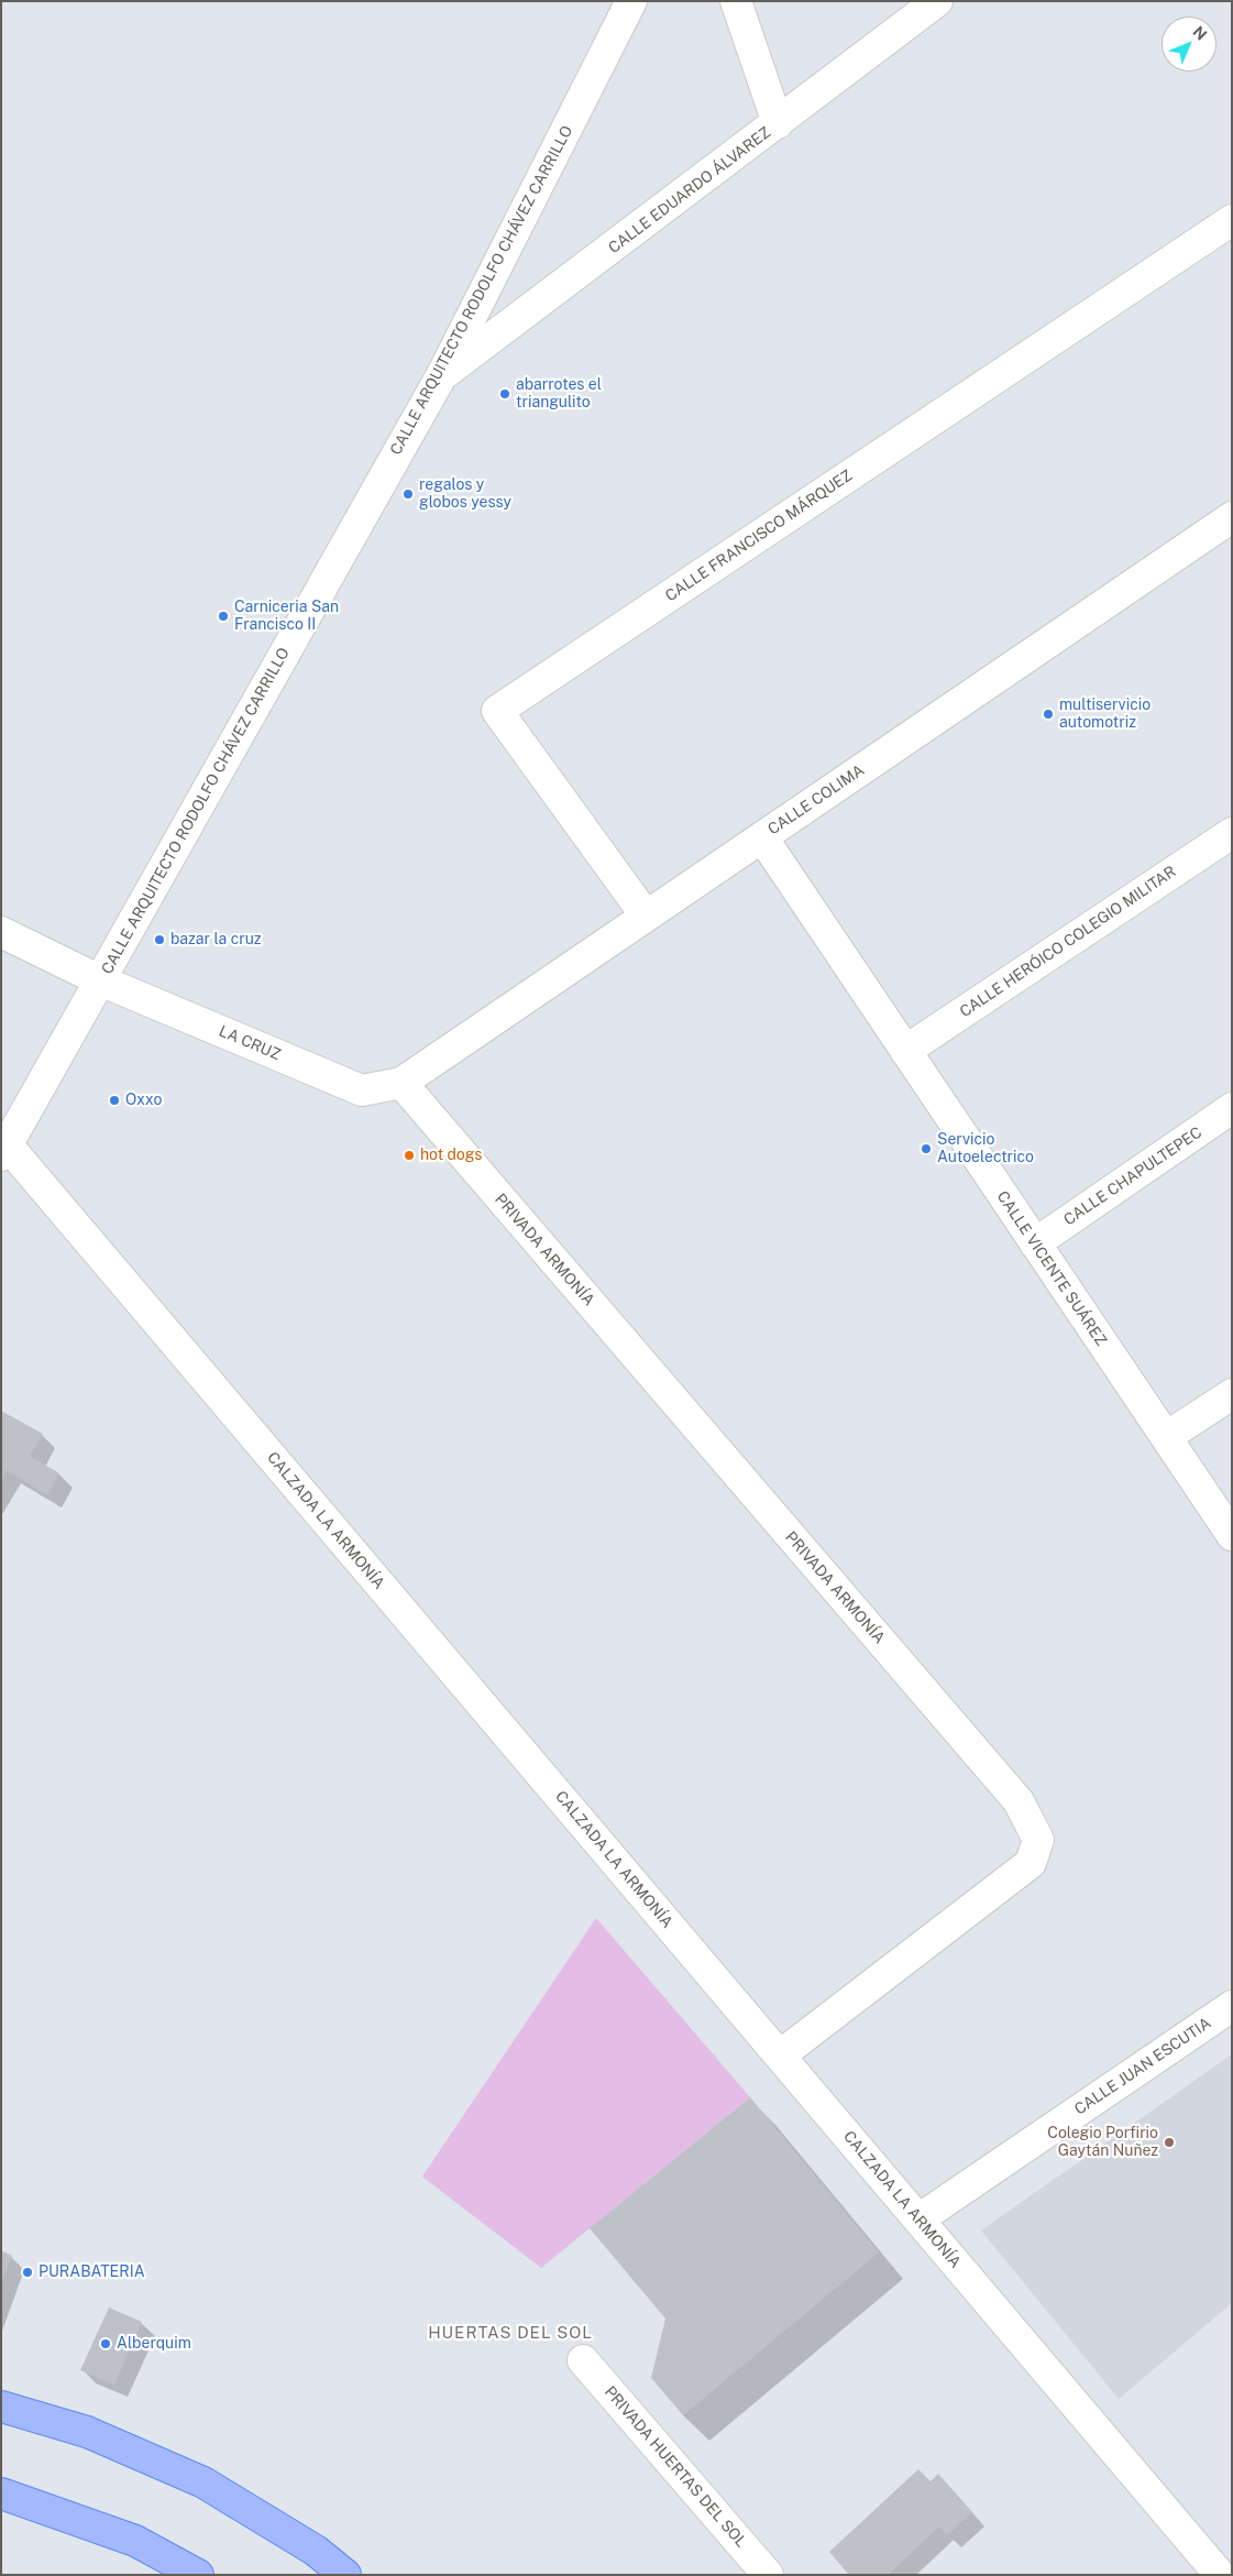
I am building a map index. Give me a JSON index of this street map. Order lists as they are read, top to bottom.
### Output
{
  "streets": {
    "street": [
      "CALLE EDUARDO ÁLVAREZ",
      "CALLE ARQUITECTO RODOLFO CHÁVEZ CARRILLO",
      "CALLE FRANCISCO MÁRQUEZ",
      "CALLE COLIMA",
      "CALLE HERÓICO COLEGIO MILITAR",
      "LA CRUZ",
      "CALLE CHAPULTEPEC",
      "PRIVADA ARMONÍA",
      "CALLE VICENTE SUÁREZ",
      "CALZADA LA ARMONÍA",
      "CALLE JUAN ESCUTIA",
      "PRIVADA HUERTAS DEL SOL"
    ]
  },
  "crossings": [
    ["CALLE EDUARDO ÁLVAREZ", "CALLE ARQUITECTO RODOLFO CHÁVEZ CARRILLO"],
    ["CALLE ARQUITECTO RODOLFO CHÁVEZ CARRILLO", "LA CRUZ"],
    ["CALLE ARQUITECTO RODOLFO CHÁVEZ CARRILLO", "CALZADA LA ARMONÍA"],
    ["CALLE FRANCISCO MÁRQUEZ", "CALLE COLIMA"],
    ["CALLE COLIMA", "LA CRUZ"],
    ["CALLE COLIMA", "PRIVADA ARMONÍA"],
    ["CALLE COLIMA", "CALLE VICENTE SUÁREZ"],
    ["CALLE HERÓICO COLEGIO MILITAR", "CALLE VICENTE SUÁREZ"],
    ["LA CRUZ", "PRIVADA ARMONÍA"],
    ["CALLE CHAPULTEPEC", "CALLE VICENTE SUÁREZ"],
    ["PRIVADA ARMONÍA", "CALZADA LA ARMONÍA"],
    ["CALZADA LA ARMONÍA", "CALLE JUAN ESCUTIA"]
  ],
  "districts": ["HUERTAS DEL SOL"],
  "places": [
    "abarrotes el triangulito",
    "regalos y globos yessy",
    "Carniceria San Francisco II",
    "multiservicio automotriz",
    "bazar la cruz",
    "Oxxo",
    "Servicio Autoelectrico",
    "hot dogs",
    "Colegio Porfirio Gaytán Nuñez",
    "PURABATERIA",
    "Alberquim"
  ],
  "north": "top right"
}
